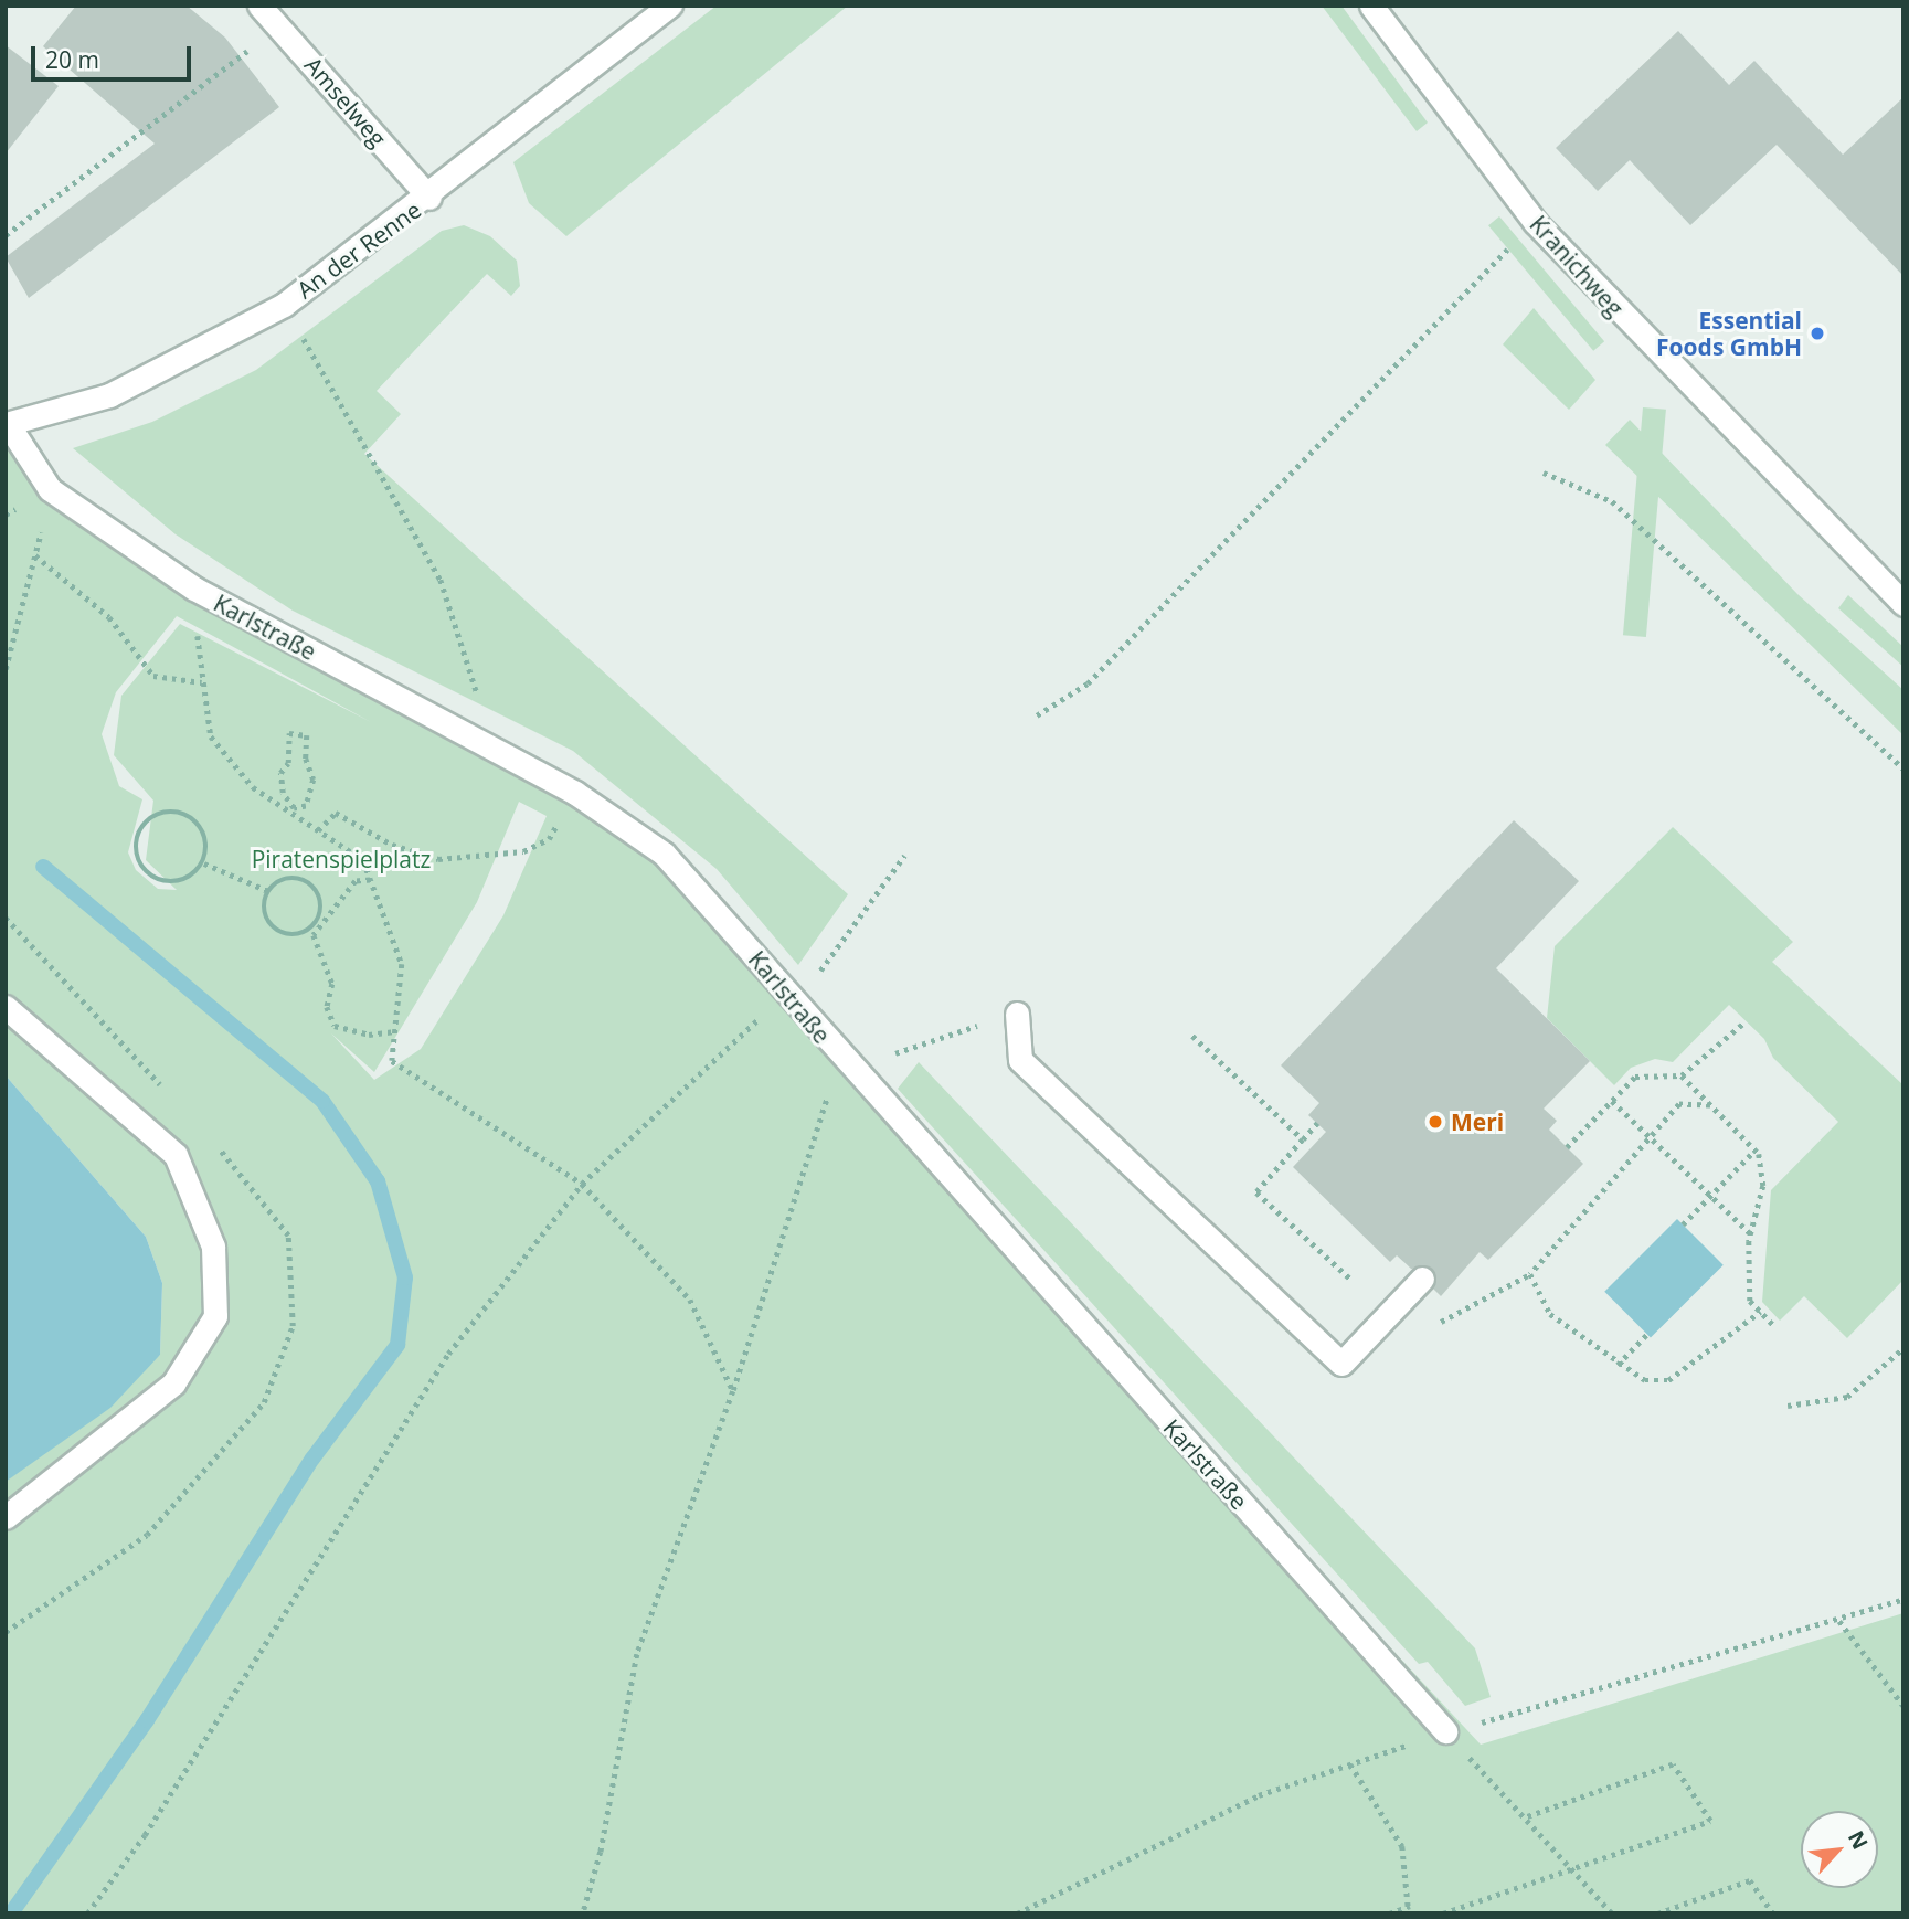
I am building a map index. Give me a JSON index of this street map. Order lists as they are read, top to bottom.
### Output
{
  "streets": {
    "street": [
      "Amselweg",
      "An der Renne",
      "Kranichweg",
      "Karlstraße"
    ]
  },
  "crossings": [
    ["Amselweg", "An der Renne"],
    ["An der Renne", "Karlstraße"]
  ],
  "parks": ["Piratenspielplatz"],
  "places": ["Essential Foods GmbH", "Meri"],
  "scale_bar": "20 m",
  "north": "top right"
}
